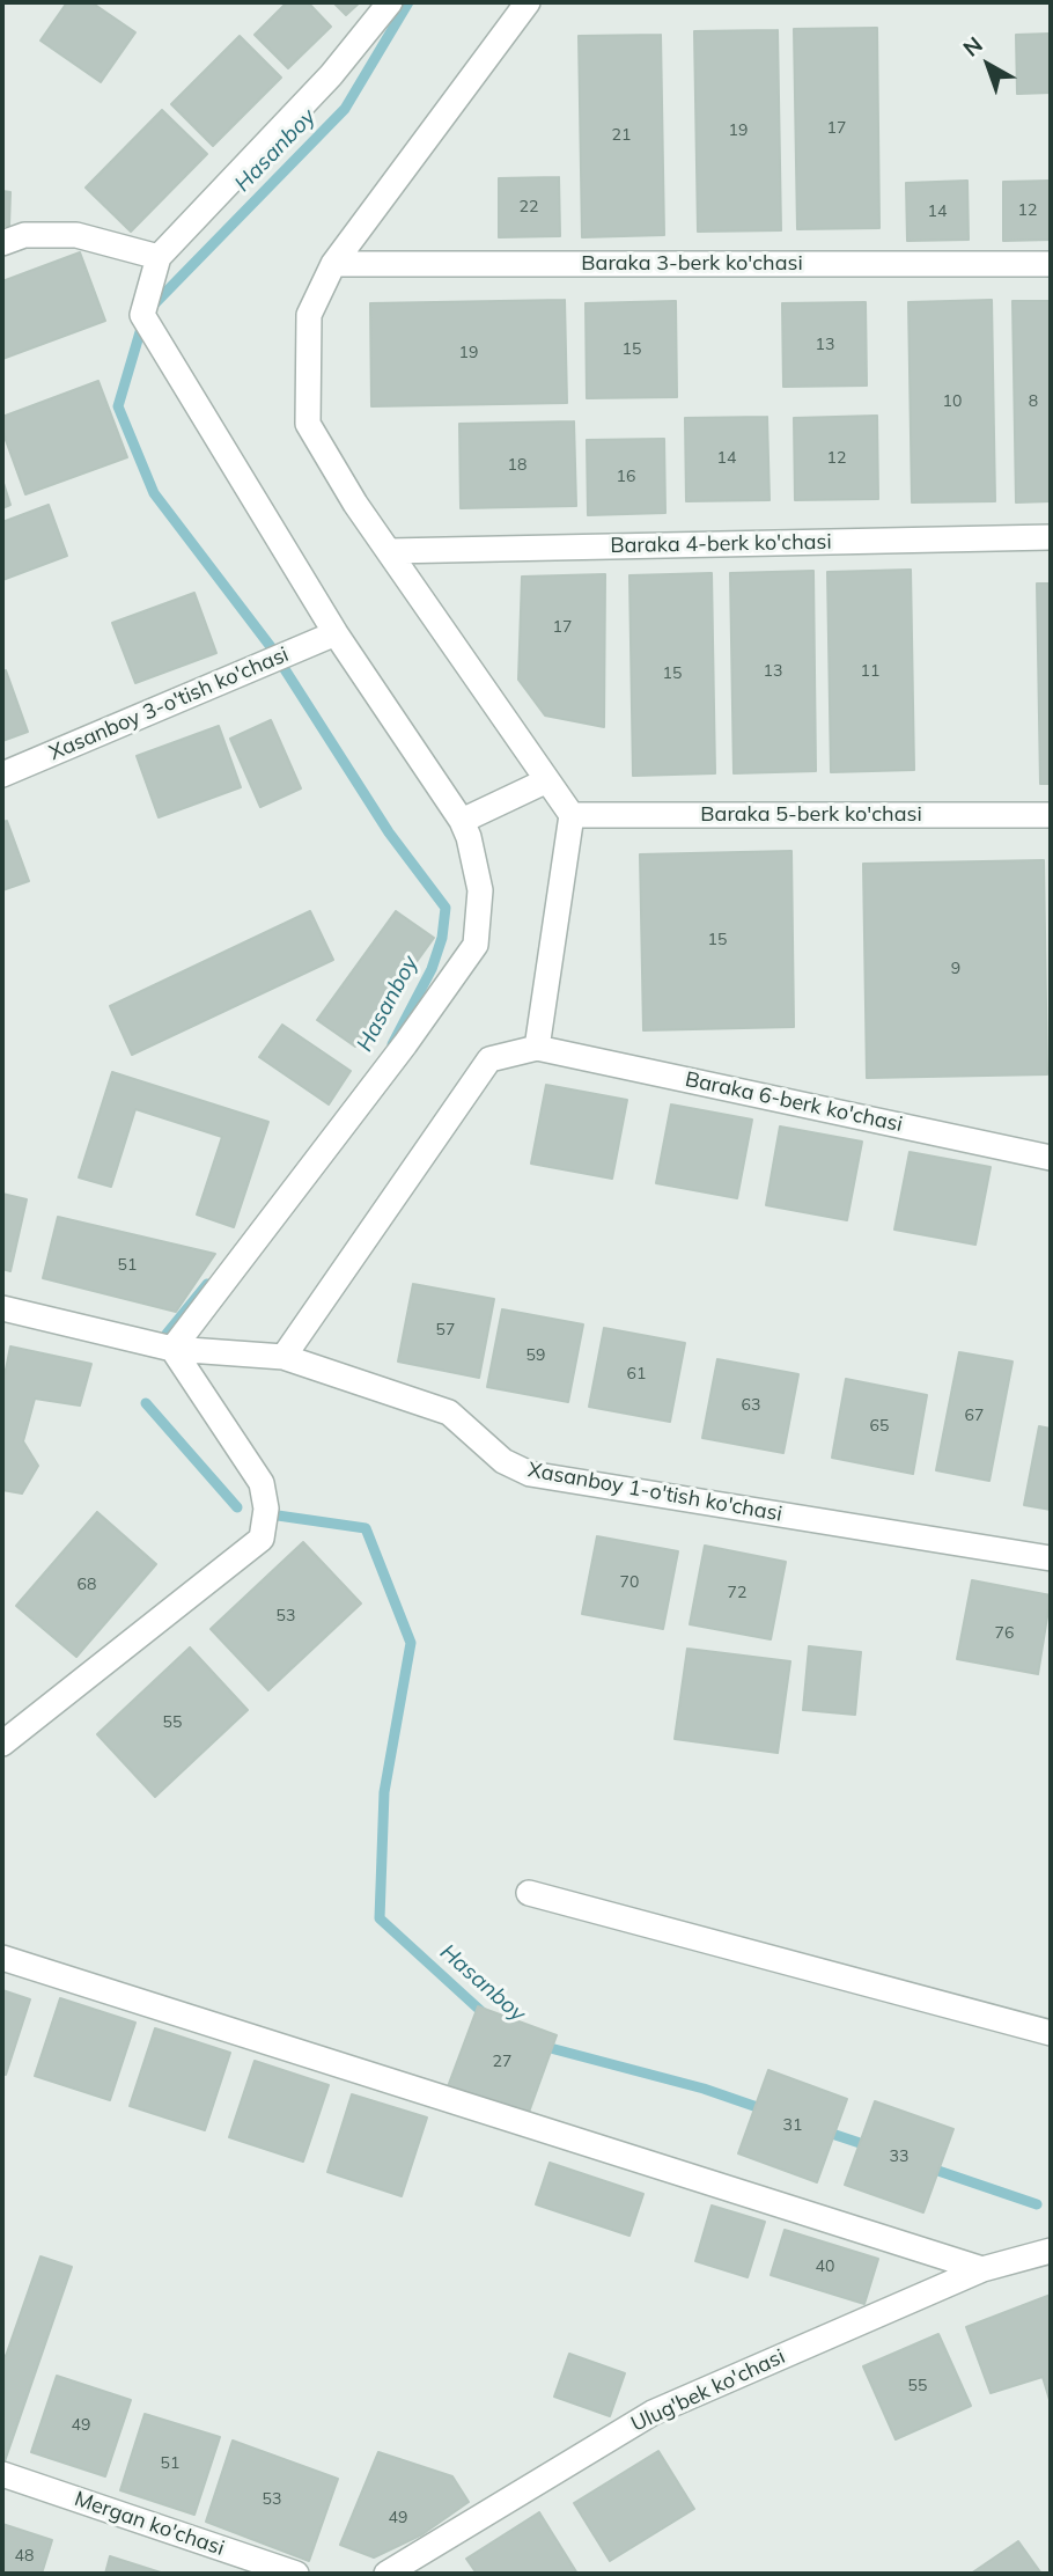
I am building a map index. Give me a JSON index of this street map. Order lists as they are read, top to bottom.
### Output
{
  "streets": {
    "street": [
      "Baraka 3-berk ko'chasi",
      "Baraka 4-berk ko'chasi",
      "Xasanboy 3-o'tish ko'chasi",
      "Baraka 5-berk ko'chasi",
      "Baraka 6-berk ko'chasi",
      "Xasanboy 1-o'tish ko'chasi",
      "Ulug'bek ko'chasi",
      "Mergan ko'chasi"
    ]
  },
  "water": ["Hasanboy"],
  "house_numbers": [
    "17",
    "19",
    "21",
    "22",
    "12",
    "14",
    "13",
    "15",
    "19",
    "10",
    "8",
    "14",
    "12",
    "18",
    "16",
    "17",
    "13",
    "11",
    "15",
    "15",
    "9",
    "51",
    "57",
    "59",
    "61",
    "63",
    "67",
    "65",
    "70",
    "68",
    "72",
    "53",
    "76",
    "55",
    "27",
    "31",
    "33",
    "40",
    "55",
    "49",
    "51",
    "53",
    "49",
    "48"
  ],
  "north": "top left"
}
